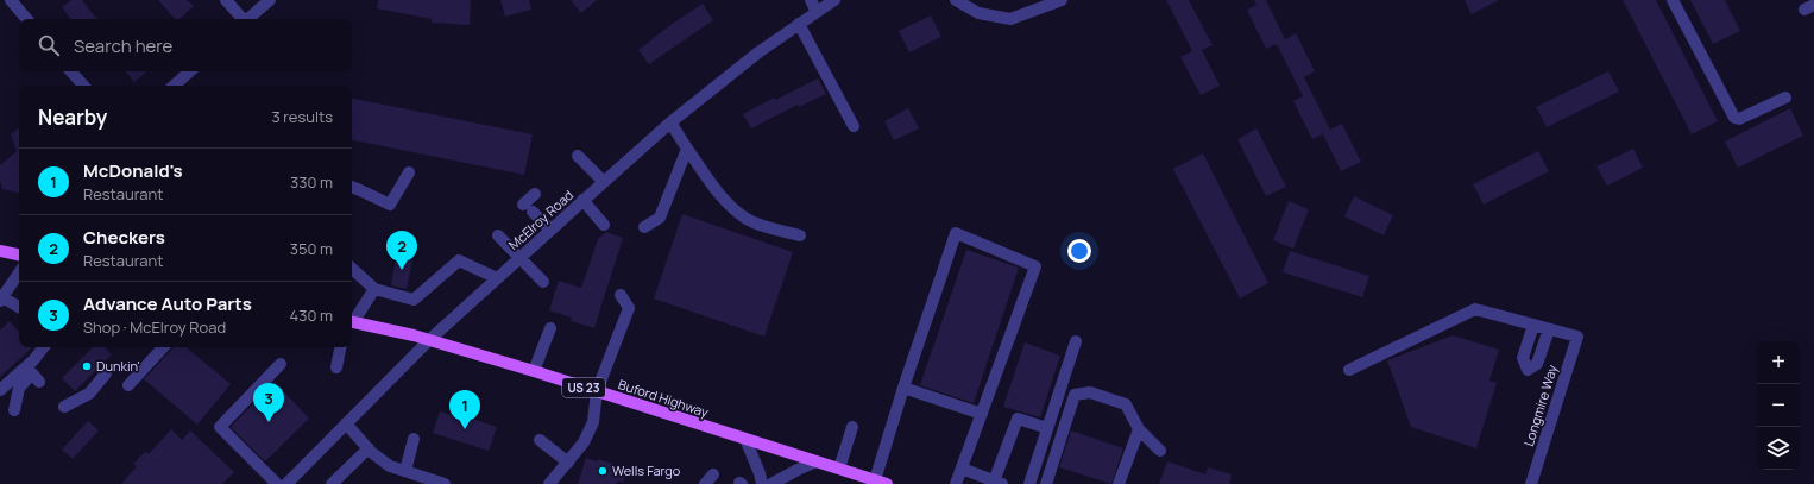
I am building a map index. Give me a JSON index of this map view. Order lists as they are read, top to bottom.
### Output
{
  "streets": {
    "main road": ["US 23", "Buford Highway"],
    "street": ["McElroy Road", "Longmire Way"]
  },
  "crossings": [
    ["McElroy Road", "Buford Highway"]
  ],
  "places": ["Dunkin'", "Wells Fargo"],
  "page": {
    "search": "Search here",
    "heading": ["Nearby", "3 results"],
    "list": [
      {
        "mark": "1",
        "name": "McDonald's",
        "note": "Restaurant",
        "value": "330 m"
      },
      {
        "mark": "2",
        "name": "Checkers",
        "note": "Restaurant",
        "value": "350 m"
      },
      {
        "mark": "3",
        "name": "Advance Auto Parts",
        "note": "Shop · McElroy Road",
        "value": "430 m"
      }
    ],
    "pins": ["2", "3", "1"],
    "map_buttons": ["+", "−"]
  }
}
